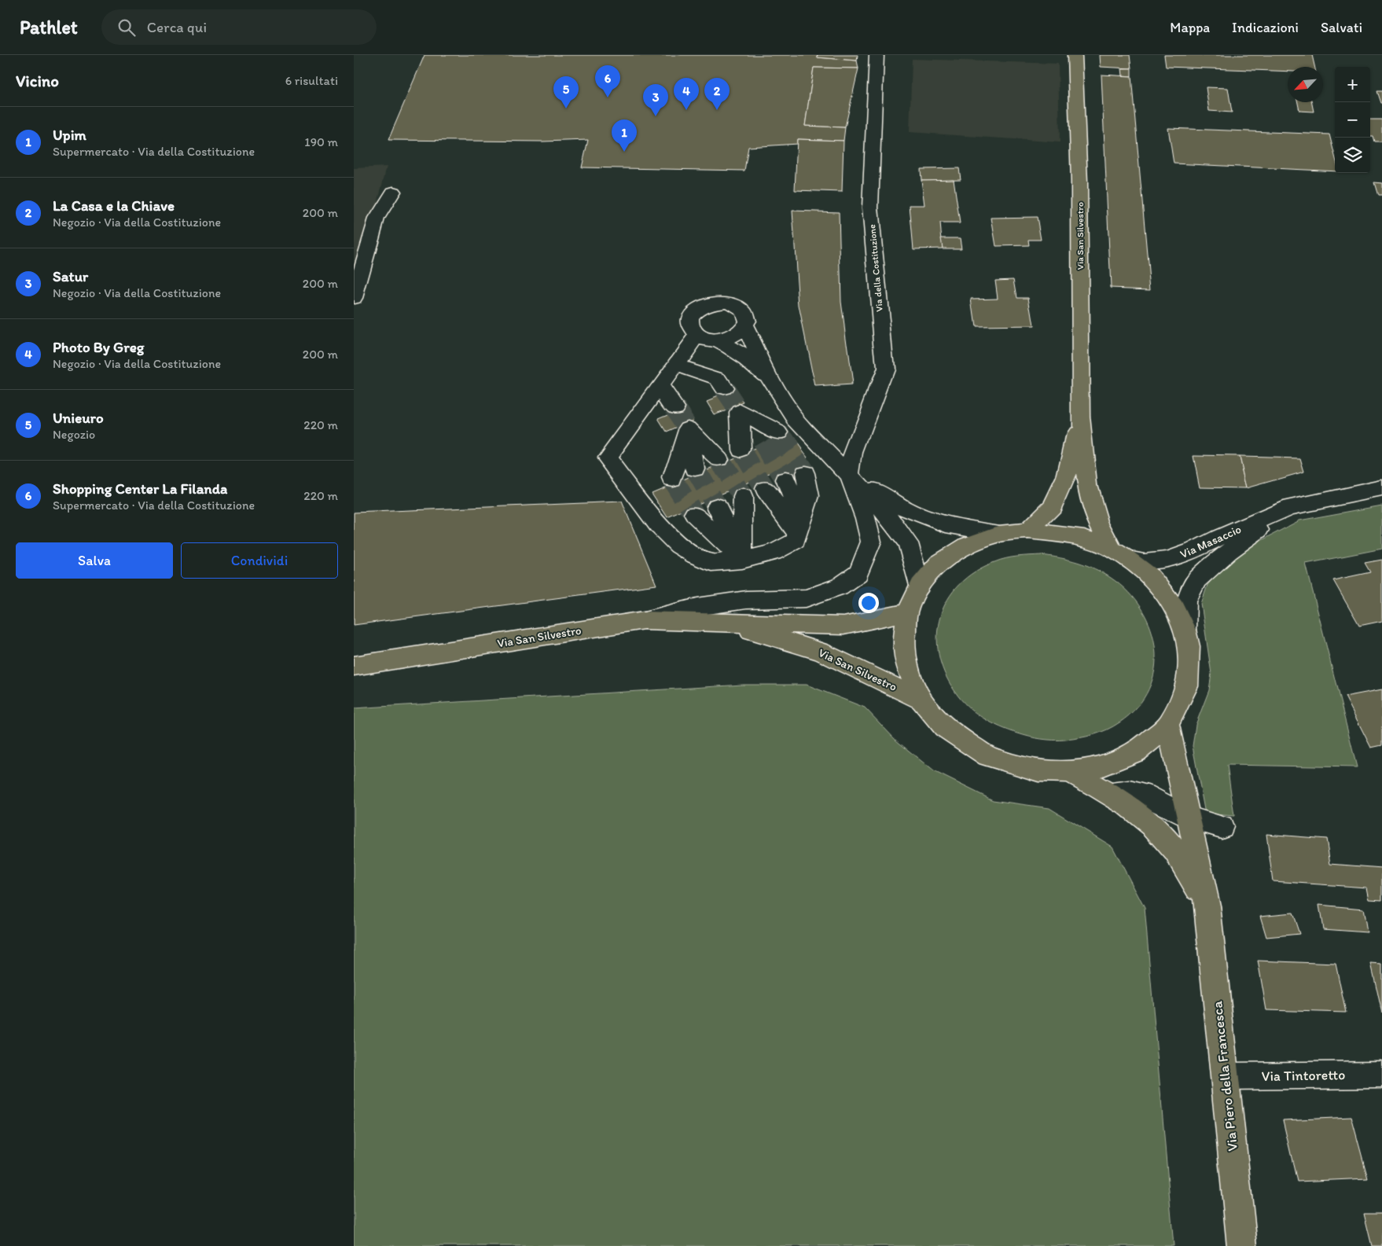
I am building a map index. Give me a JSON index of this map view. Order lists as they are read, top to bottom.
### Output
{
  "streets": {
    "main road": ["Via San Silvestro", "Via Piero della Francesca"],
    "street": ["Via della Costituzione", "Via Masaccio", "Via Tintoretto"]
  },
  "crossings": [
    ["Via San Silvestro", "Via della Costituzione"],
    ["Via San Silvestro", "Via Masaccio"],
    ["Via Tintoretto", "Via Piero della Francesca"]
  ],
  "north": "bottom left",
  "page": {
    "header": "Pathlet",
    "search": "Cerca qui",
    "nav": ["Mappa", "Indicazioni", "Salvati"],
    "heading": ["Vicino", "6 risultati"],
    "pins": [
      "6",
      "5",
      "2",
      "4",
      "3",
      "1"
    ],
    "map_buttons": ["+", "−"],
    "list": [
      {
        "mark": "1",
        "name": "Upim",
        "note": "Supermercato · Via della Costituzione",
        "value": "190 m"
      },
      {
        "mark": "2",
        "name": "La Casa e la Chiave",
        "note": "Negozio · Via della Costituzione",
        "value": "200 m"
      },
      {
        "mark": "3",
        "name": "Satur",
        "note": "Negozio · Via della Costituzione",
        "value": "200 m"
      },
      {
        "mark": "4",
        "name": "Photo By Greg",
        "note": "Negozio · Via della Costituzione",
        "value": "200 m"
      },
      {
        "mark": "5",
        "name": "Unieuro",
        "note": "Negozio",
        "value": "220 m"
      },
      {
        "mark": "6",
        "name": "Shopping Center La Filanda",
        "note": "Supermercato · Via della Costituzione",
        "value": "220 m"
      }
    ],
    "buttons": ["Salva", "Condividi"]
  }
}
